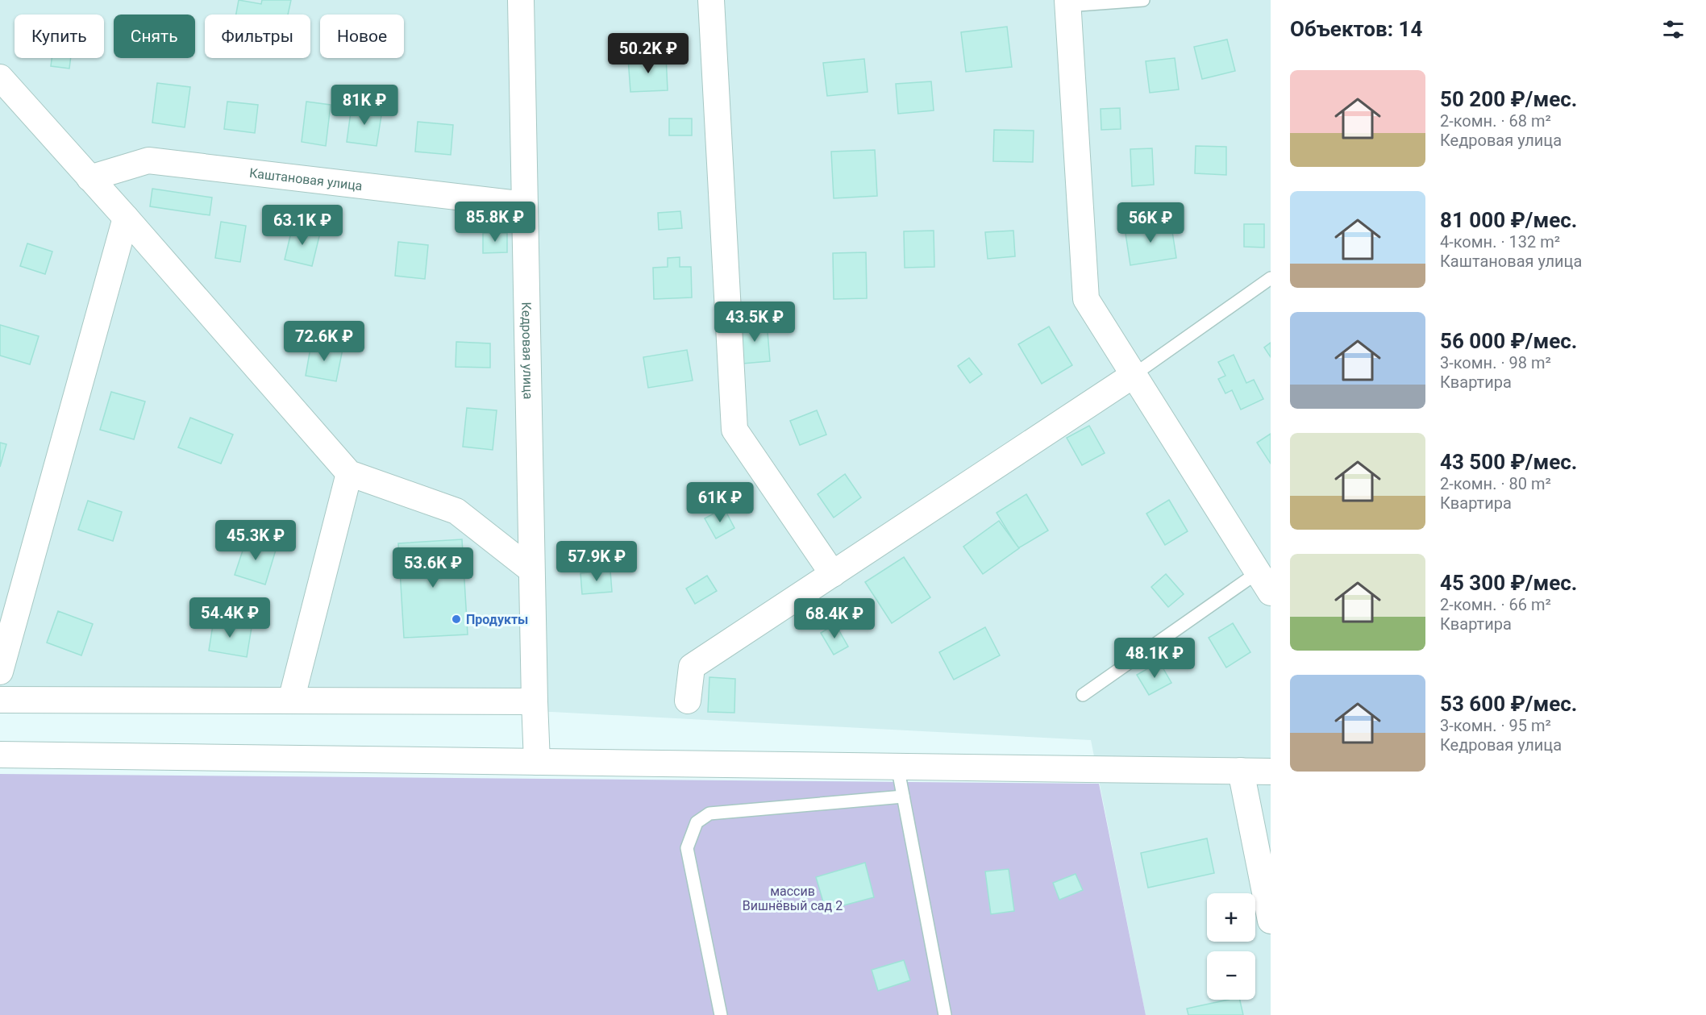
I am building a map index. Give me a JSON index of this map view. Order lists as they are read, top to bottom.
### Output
{
  "streets": {
    "street": ["Каштановая улица", "Кедровая улица"]
  },
  "crossings": [
    ["Каштановая улица", "Кедровая улица"]
  ],
  "parks": ["массив Вишнёвый сад 2"],
  "places": ["Продукты"],
  "page": {
    "heading": "Объектов: 14",
    "chip": [
      "Купить",
      "Снять",
      "Фильтры",
      "Новое"
    ],
    "price": [
      "50.2K ₽",
      "81K ₽",
      "85.8K ₽",
      "56K ₽",
      "63.1K ₽",
      "43.5K ₽",
      "72.6K ₽",
      "61K ₽",
      "45.3K ₽",
      "57.9K ₽",
      "53.6K ₽",
      "54.4K ₽",
      "68.4K ₽",
      "48.1K ₽"
    ],
    "list": [
      {
        "name": "50 200 ₽/мес.",
        "note": "2-комн. · 68 m² · Кедровая улица"
      },
      {
        "name": "81 000 ₽/мес.",
        "note": "4-комн. · 132 m² · Каштановая улица"
      },
      {
        "name": "56 000 ₽/мес.",
        "note": "3-комн. · 98 m² · Квартира"
      },
      {
        "name": "43 500 ₽/мес.",
        "note": "2-комн. · 80 m² · Квартира"
      },
      {
        "name": "45 300 ₽/мес.",
        "note": "2-комн. · 66 m² · Квартира"
      },
      {
        "name": "53 600 ₽/мес.",
        "note": "3-комн. · 95 m² · Кедровая улица"
      }
    ],
    "map_buttons": ["+", "−"]
  }
}
